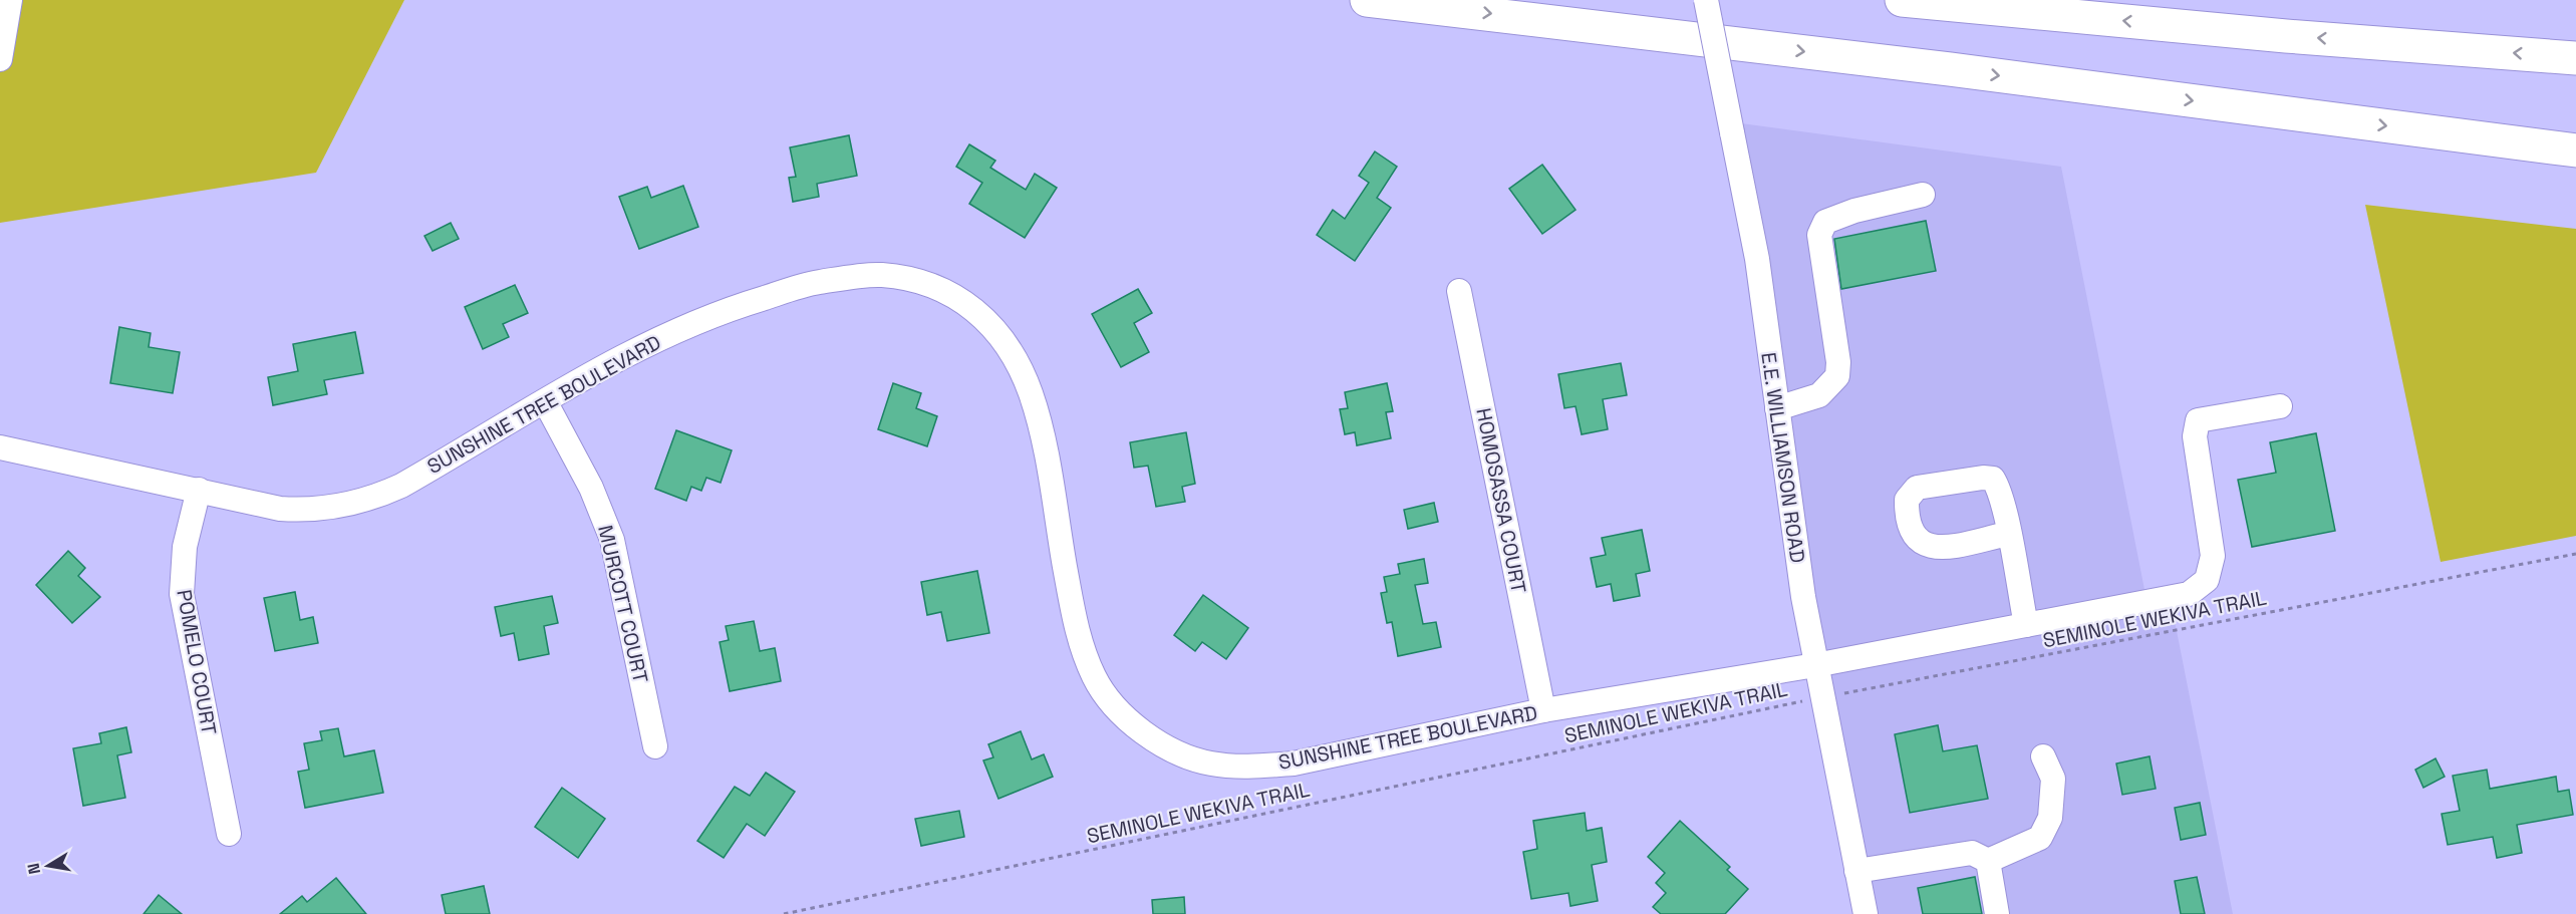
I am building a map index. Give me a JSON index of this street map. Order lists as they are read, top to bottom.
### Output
{
  "streets": {
    "street": [
      "SUNSHINE TREE BOULEVARD",
      "E.E. WILLIAMSON ROAD",
      "HOMOSASSA COURT",
      "MURCOTT COURT",
      "POMELO COURT"
    ],
    "path": ["SEMINOLE WEKIVA TRAIL"]
  },
  "crossings": [
    ["SUNSHINE TREE BOULEVARD", "E.E. WILLIAMSON ROAD"],
    ["SUNSHINE TREE BOULEVARD", "HOMOSASSA COURT"],
    ["SUNSHINE TREE BOULEVARD", "MURCOTT COURT"],
    ["SUNSHINE TREE BOULEVARD", "POMELO COURT"],
    ["E.E. WILLIAMSON ROAD", "SEMINOLE WEKIVA TRAIL"]
  ],
  "north": "left"
}
